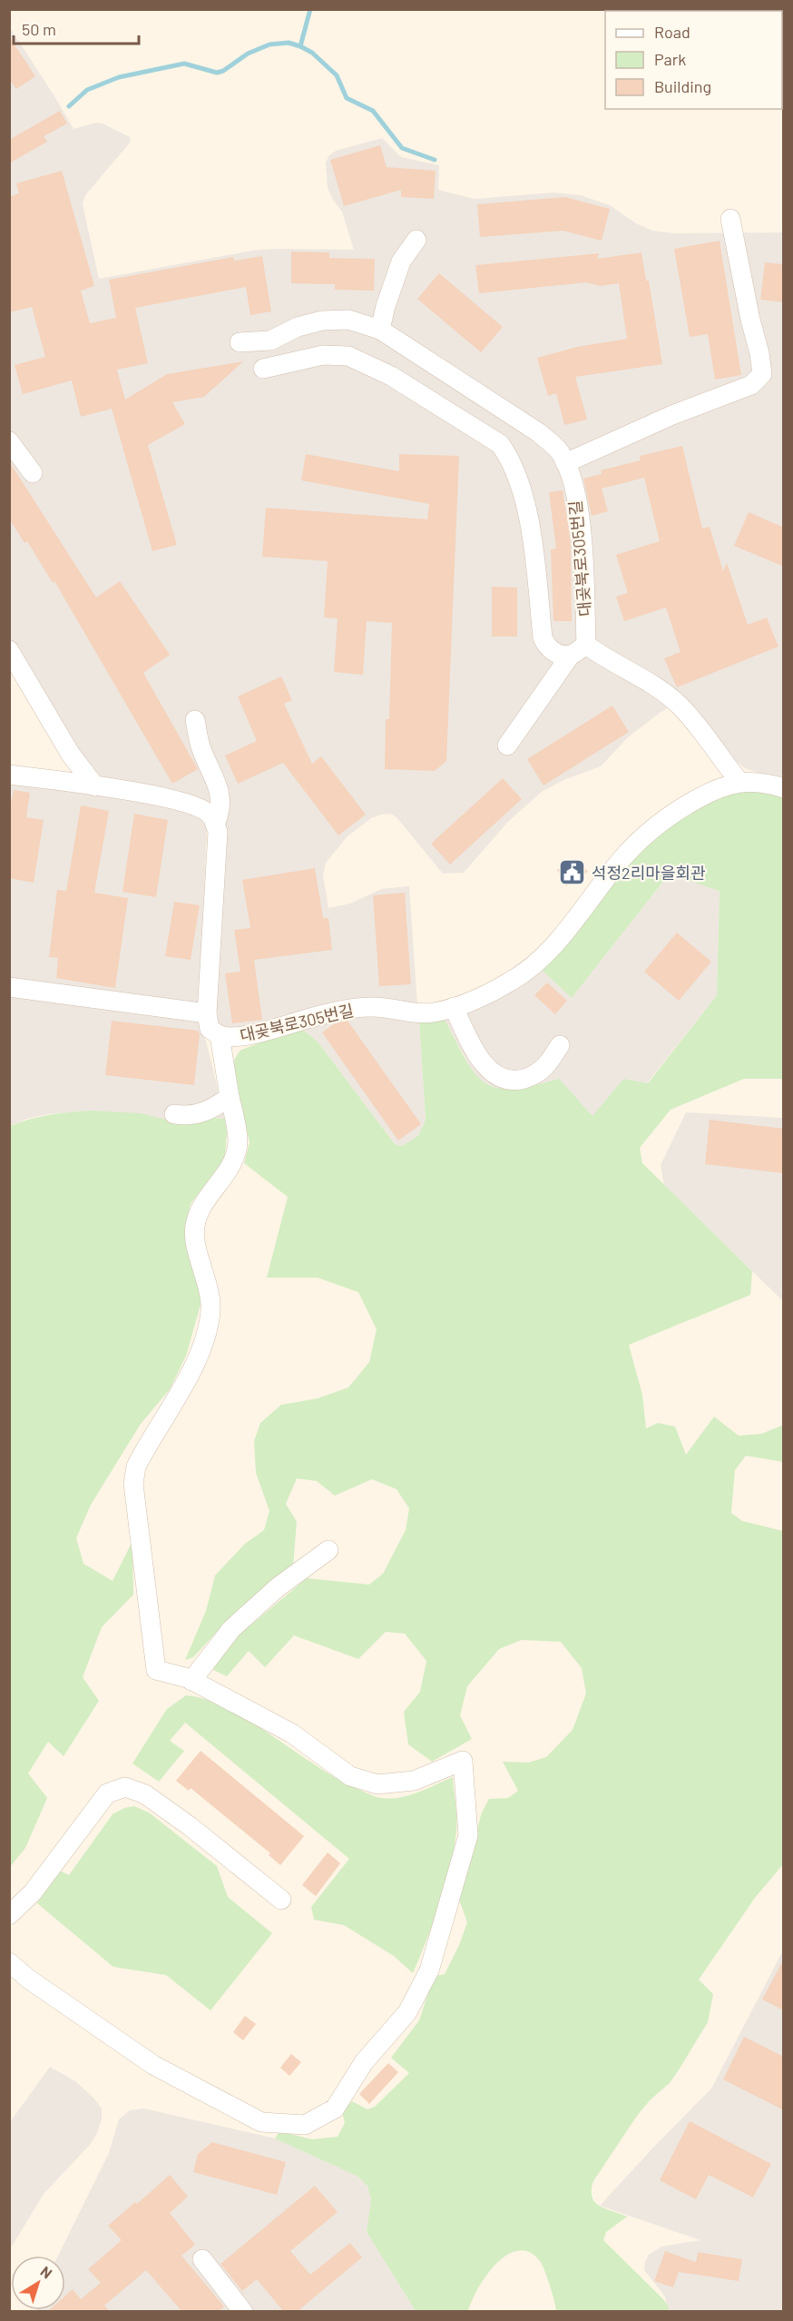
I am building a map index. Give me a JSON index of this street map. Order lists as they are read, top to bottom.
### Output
{
  "streets": {
    "street": ["대곶북로305번길"]
  },
  "places": {
    "public building": ["석정2리마을회관"]
  },
  "legend": ["Road", "Park", "Building"],
  "scale_bar": "50 m",
  "north": "top right"
}
